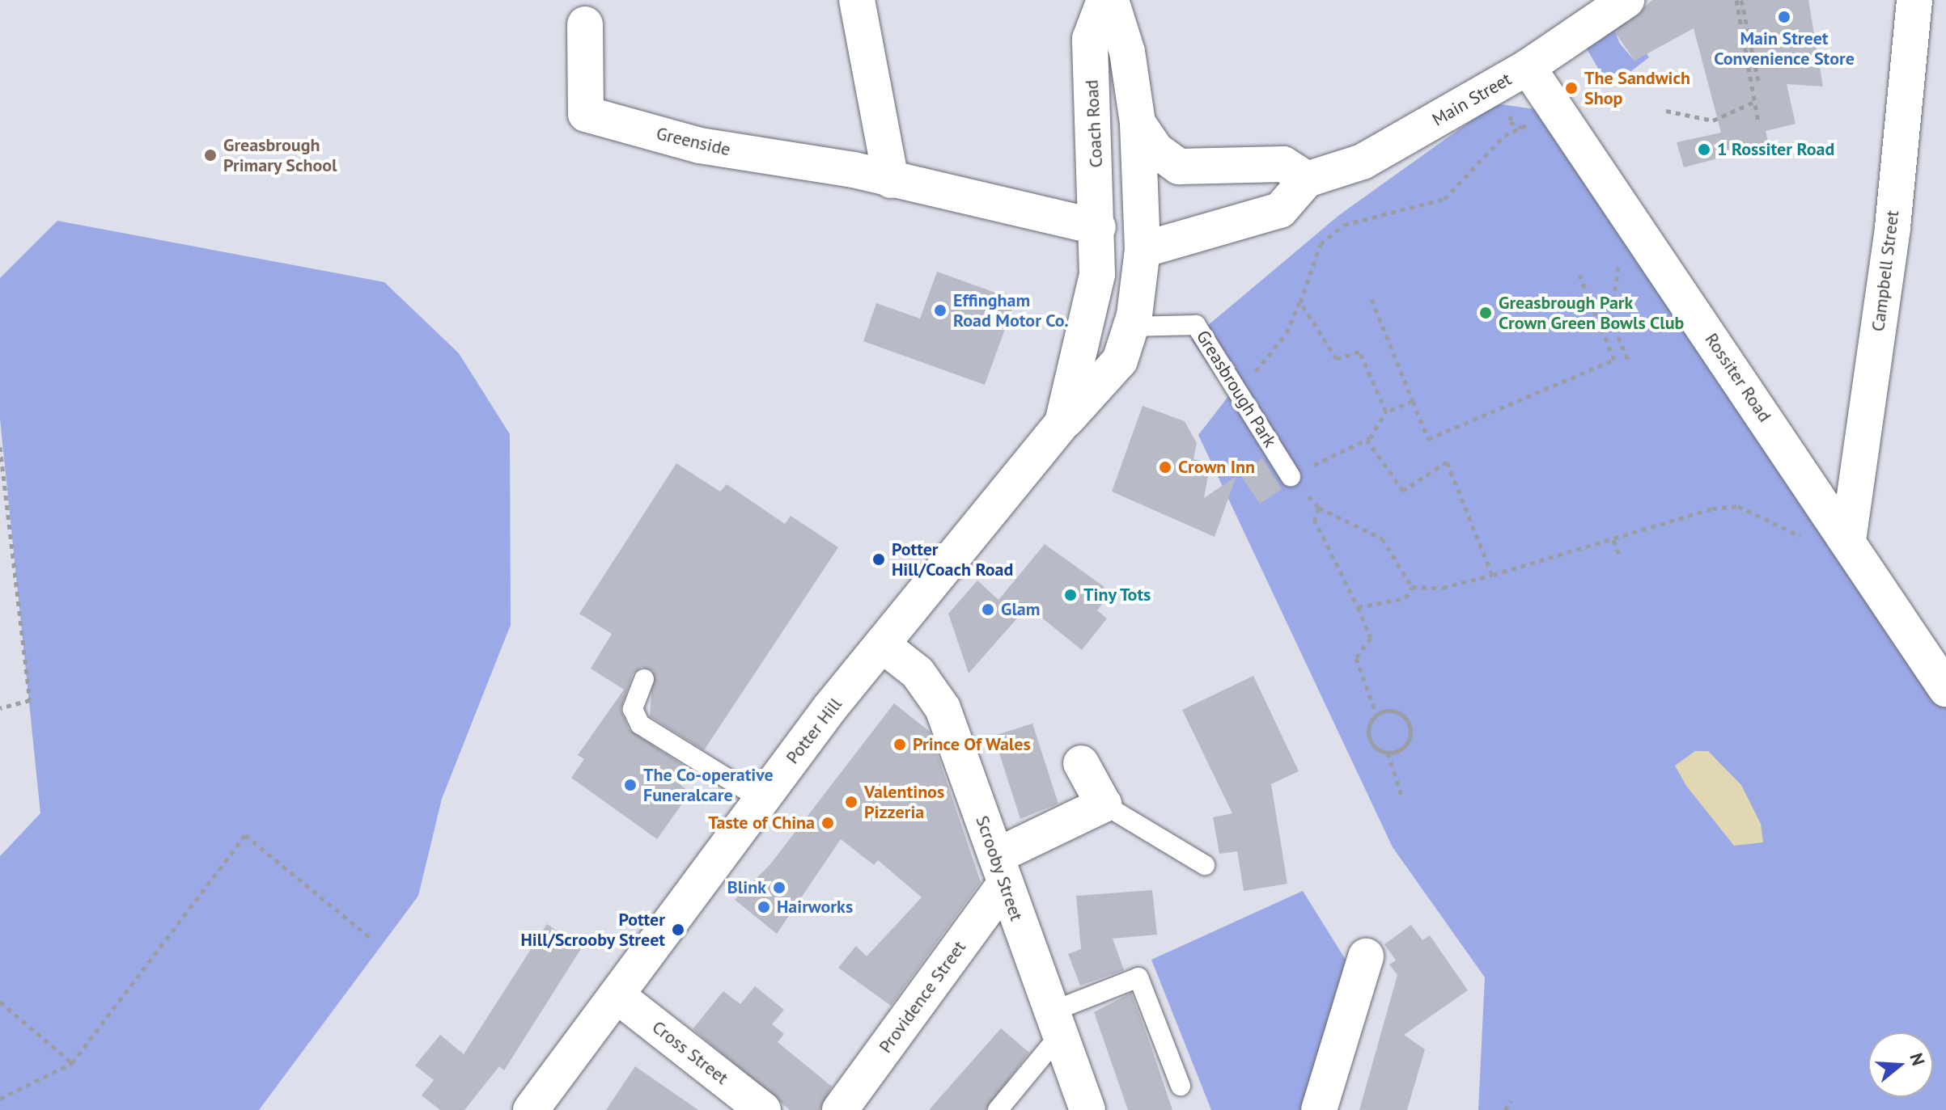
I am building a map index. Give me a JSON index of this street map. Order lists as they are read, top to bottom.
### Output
{
  "streets": {
    "street": [
      "Main Street",
      "Coach Road",
      "Greenside",
      "Campbell Street",
      "Rossiter Road",
      "Potter Hill",
      "Scrooby Street",
      "Providence Street",
      "Cross Street"
    ],
    "lane": ["Greasbrough Park"]
  },
  "crossings": [
    ["Main Street", "Rossiter Road"],
    ["Coach Road", "Greenside"],
    ["Coach Road", "Potter Hill"],
    ["Greenside", "Potter Hill"],
    ["Campbell Street", "Rossiter Road"],
    ["Greasbrough Park", "Potter Hill"],
    ["Potter Hill", "Scrooby Street"],
    ["Potter Hill", "Cross Street"],
    ["Scrooby Street", "Providence Street"]
  ],
  "places": [
    "Main Street Convenience Store",
    "The Sandwich Shop",
    "1 Rossiter Road",
    "Greasbrough Primary School",
    "Effingham Road Motor Co.",
    "Greasbrough Park Crown Green Bowls Club",
    "Crown Inn",
    "Potter Hill/Coach Road",
    "Tiny Tots",
    "Glam",
    "Prince Of Wales",
    "The Co-operative Funeralcare",
    "Valentinos Pizzeria",
    "Taste of China",
    "Blink",
    "Hairworks",
    "Potter Hill/Scrooby Street"
  ],
  "north": "right"
}
